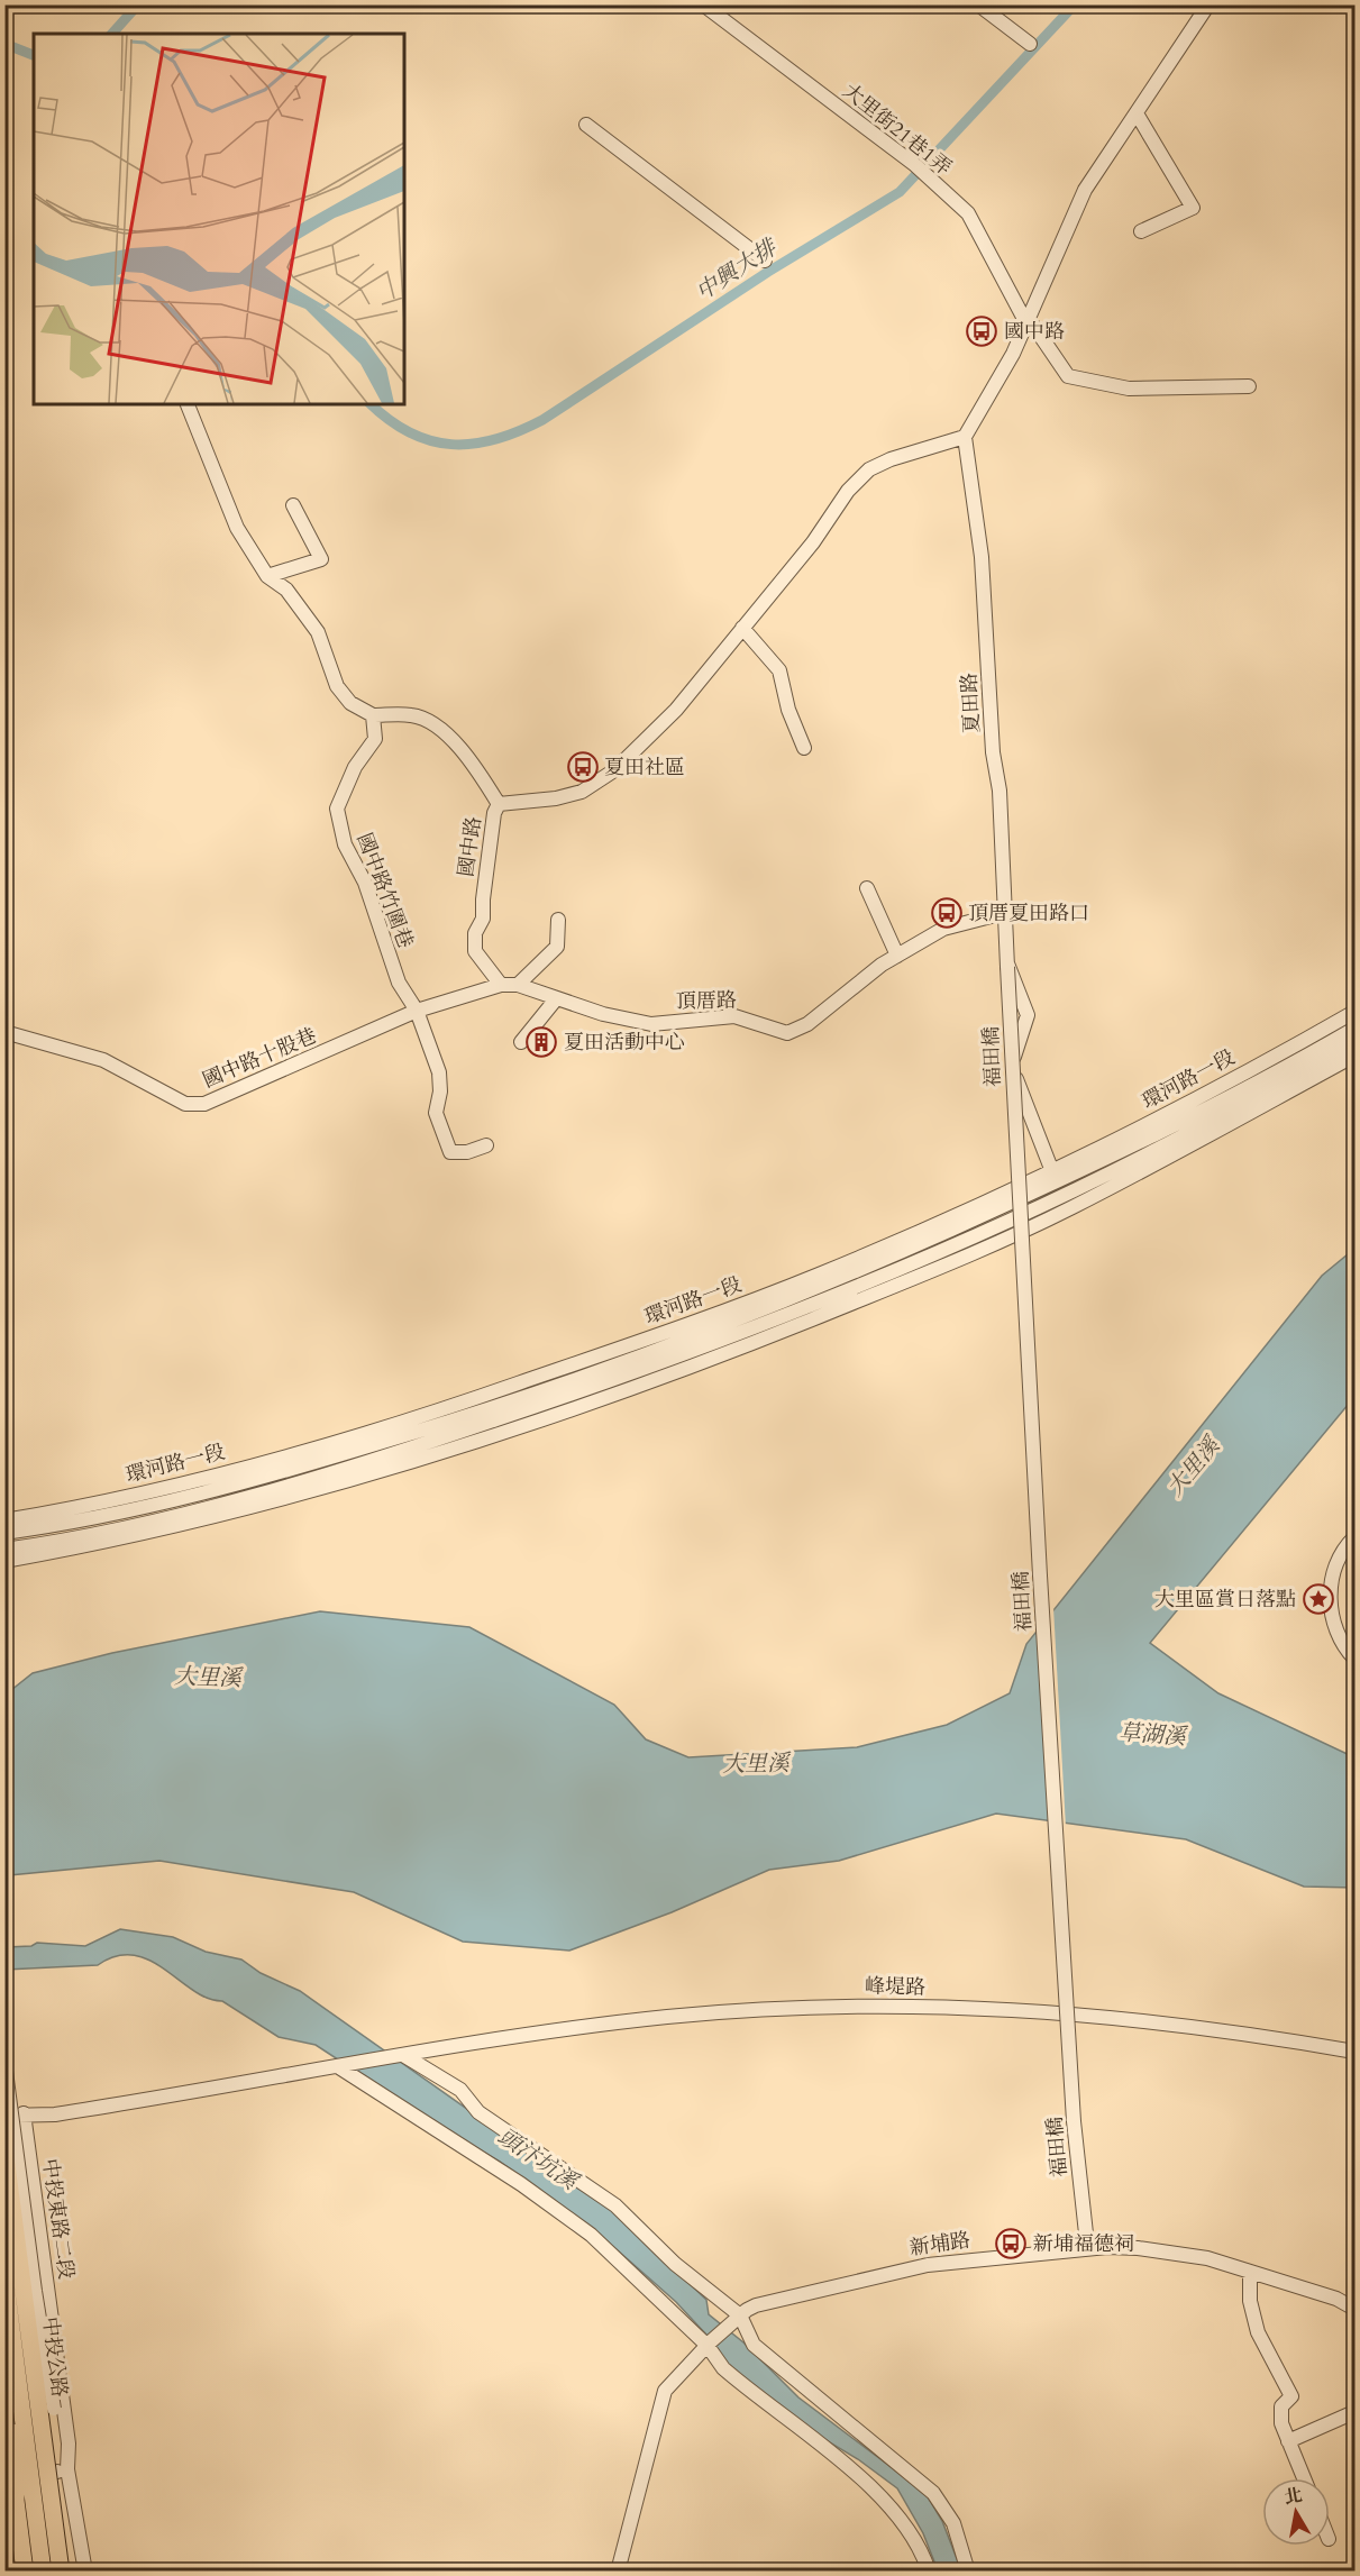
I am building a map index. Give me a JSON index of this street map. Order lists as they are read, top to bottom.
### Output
{
  "streets": {
    "main road": ["中投公路"],
    "street": [
      "大里街21巷1弄",
      "夏田路",
      "國中路",
      "國中路竹圍巷",
      "頂厝路",
      "福田橋",
      "國中路十股巷",
      "環河路一段",
      "峰堤路",
      "中投東路二段",
      "新埔路"
    ]
  },
  "crossings": [
    ["夏田路", "國中路"],
    ["夏田路", "頂厝路"],
    ["夏田路", "福田橋"],
    ["國中路", "頂厝路"],
    ["國中路竹圍巷", "國中路十股巷"],
    ["福田橋", "新埔路"]
  ],
  "water": [
    "中興大排",
    "大里溪",
    "草湖溪",
    "頭汴坑溪"
  ],
  "places": {
    "bus stop": [
      "國中路",
      "夏田社區",
      "頂厝夏田路口",
      "新埔福德祠"
    ],
    "building": ["夏田活動中心"],
    "place": ["大里區賞日落點"]
  },
  "north": "top"
}
